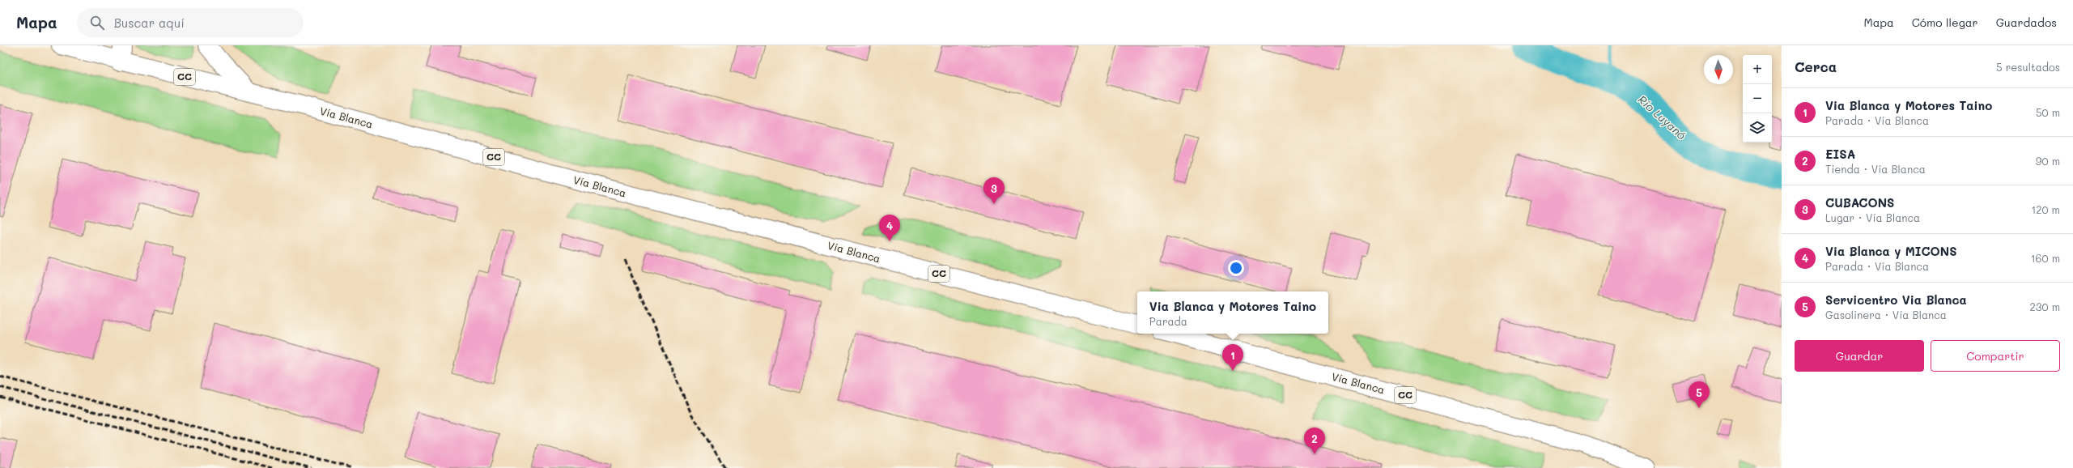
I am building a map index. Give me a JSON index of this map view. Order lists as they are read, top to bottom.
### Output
{
  "streets": {
    "main road": ["CC", "Vía Blanca"]
  },
  "water": ["Río Luyanó"],
  "north": "bottom",
  "page": {
    "header": "Mapa",
    "search": "Buscar aquí",
    "nav": ["Mapa", "Cómo llegar", "Guardados"],
    "heading": ["Cerca", "5 resultados"],
    "map_buttons": ["+", "−"],
    "list": [
      {
        "mark": "1",
        "name": "Via Blanca y Motores Taino",
        "note": "Parada · Vía Blanca",
        "value": "50 m"
      },
      {
        "mark": "2",
        "name": "EISA",
        "note": "Tienda · Vía Blanca",
        "value": "90 m"
      },
      {
        "mark": "3",
        "name": "CUBACONS",
        "note": "Lugar · Vía Blanca",
        "value": "120 m"
      },
      {
        "mark": "4",
        "name": "Via Blanca y MICONS",
        "note": "Parada · Vía Blanca",
        "value": "160 m"
      },
      {
        "mark": "5",
        "name": "Servicentro Via Blanca",
        "note": "Gasolinera · Vía Blanca",
        "value": "230 m"
      }
    ],
    "pins": [
      "3",
      "4",
      "1",
      "5",
      "2"
    ],
    "popup": ["Via Blanca y Motores Taino", "Parada"],
    "buttons": ["Guardar", "Compartir"]
  }
}
